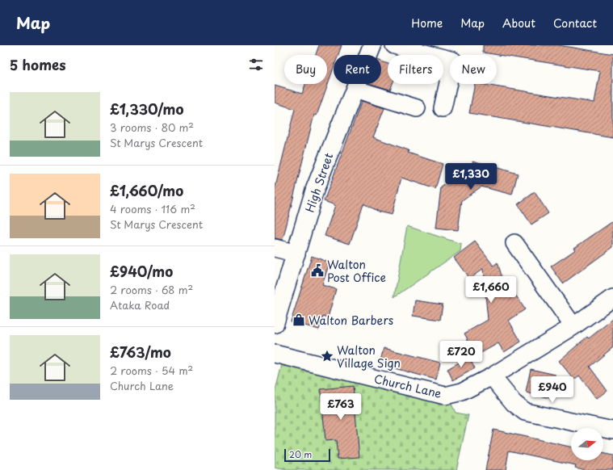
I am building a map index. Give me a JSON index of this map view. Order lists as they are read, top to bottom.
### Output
{
  "streets": {
    "street": ["High Street", "Church Lane"]
  },
  "places": {
    "public building": ["Walton Post Office"],
    "shop": ["Walton Barbers"],
    "place": ["Walton Village Sign"]
  },
  "scale_bar": "20 m",
  "north": "right",
  "page": {
    "header": "Map",
    "nav": [
      "Home",
      "Map",
      "About",
      "Contact"
    ],
    "heading": "5 homes",
    "chip": [
      "Buy",
      "Rent",
      "Filters",
      "New"
    ],
    "list": [
      {
        "name": "£1,330/mo",
        "note": "3 rooms · 80 m² · St Marys Crescent"
      },
      {
        "name": "£1,660/mo",
        "note": "4 rooms · 116 m² · St Marys Crescent"
      },
      {
        "name": "£940/mo",
        "note": "2 rooms · 68 m² · Ataka Road"
      },
      {
        "name": "£763/mo",
        "note": "2 rooms · 54 m² · Church Lane"
      }
    ],
    "price": [
      "£1,330",
      "£1,660",
      "£720",
      "£940",
      "£763"
    ],
    "scale": "20 m"
  }
}
